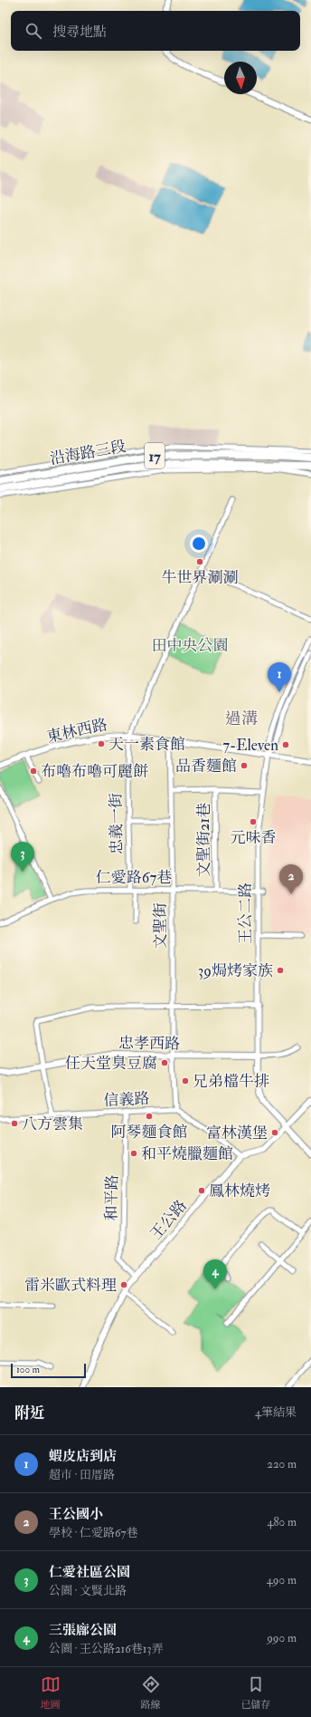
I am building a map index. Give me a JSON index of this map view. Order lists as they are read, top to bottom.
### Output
{
  "streets": {
    "main road": ["沿海路三段", "17"],
    "street": [
      "東林西路",
      "忠義一街",
      "文聖街21巷",
      "仁愛路67巷",
      "王公二路",
      "文聖街",
      "忠孝西路",
      "信義路",
      "和平路",
      "王公路"
    ]
  },
  "crossings": [
    ["東林西路", "忠義一街"],
    ["東林西路", "王公二路"],
    ["東林西路", "文聖街"],
    ["忠義一街", "仁愛路67巷"],
    ["文聖街21巷", "仁愛路67巷"],
    ["文聖街21巷", "文聖街"],
    ["仁愛路67巷", "王公二路"],
    ["仁愛路67巷", "文聖街"],
    ["王公二路", "忠孝西路"],
    ["文聖街", "忠孝西路"],
    ["文聖街", "信義路"],
    ["信義路", "和平路"],
    ["和平路", "王公路"]
  ],
  "districts": ["過溝"],
  "parks": ["田中央公園"],
  "places": [
    "牛世界涮涮",
    "天一素食館",
    "7-Eleven",
    "品香麵館",
    "布嚕布嚕可麗餅",
    "元味香",
    "39焗烤家族",
    "任天堂臭豆腐",
    "兄弟檔牛排",
    "阿琴麵食館",
    "八方雲集",
    "富林漢堡",
    "和平燒臘麵館",
    "鳳林燒烤",
    "雷米歐式料理"
  ],
  "scale_bar": "100 m",
  "north": "bottom",
  "page": {
    "search": "搜尋地點",
    "pins": [
      "1",
      "3",
      "2",
      "4"
    ],
    "scale": "100 m",
    "heading": ["附近", "4筆結果"],
    "list": [
      {
        "mark": "1",
        "name": "蝦皮店到店",
        "note": "超市 · 田厝路",
        "value": "220 m"
      },
      {
        "mark": "2",
        "name": "王公國小",
        "note": "學校 · 仁愛路67巷",
        "value": "480 m"
      },
      {
        "mark": "3",
        "name": "仁愛社區公園",
        "note": "公園 · 文賢北路",
        "value": "490 m"
      },
      {
        "mark": "4",
        "name": "三張廍公園",
        "note": "公園 · 王公路216巷13弄",
        "value": "990 m"
      }
    ],
    "nav": ["地圖", "路線", "已儲存"]
  }
}
